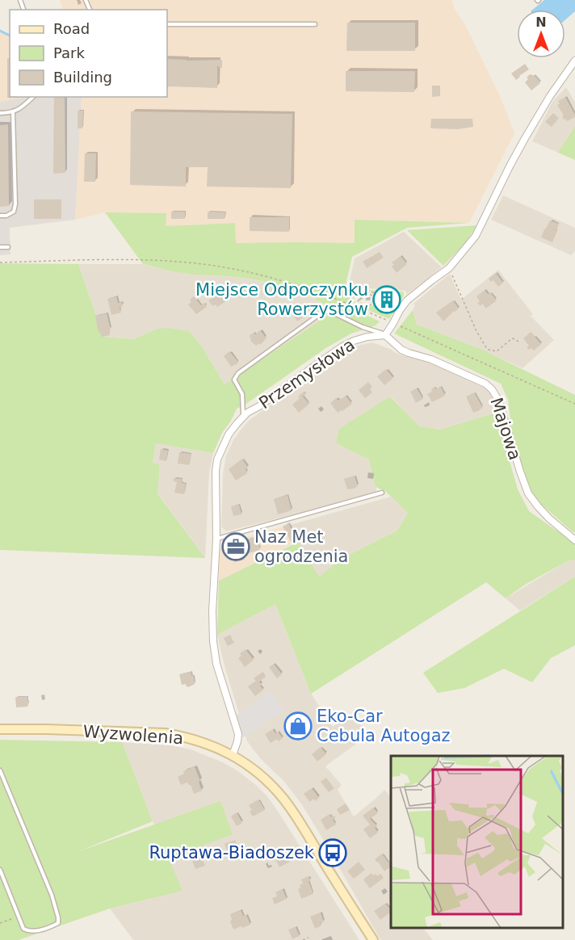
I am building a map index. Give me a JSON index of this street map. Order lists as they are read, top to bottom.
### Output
{
  "streets": {
    "street": ["Przemysłowa", "Majowa", "Wyzwolenia"]
  },
  "crossings": [
    ["Przemysłowa", "Majowa"],
    ["Przemysłowa", "Wyzwolenia"]
  ],
  "places": {
    "building": ["Miejsce Odpoczynku Rowerzystów"],
    "office": ["Naz Met ogrodzenia"],
    "shop": ["Eko-Car Cebula Autogaz"],
    "bus stop": ["Ruptawa-Biadoszek"]
  },
  "legend": ["Road", "Park", "Building"],
  "north": "top"
}
